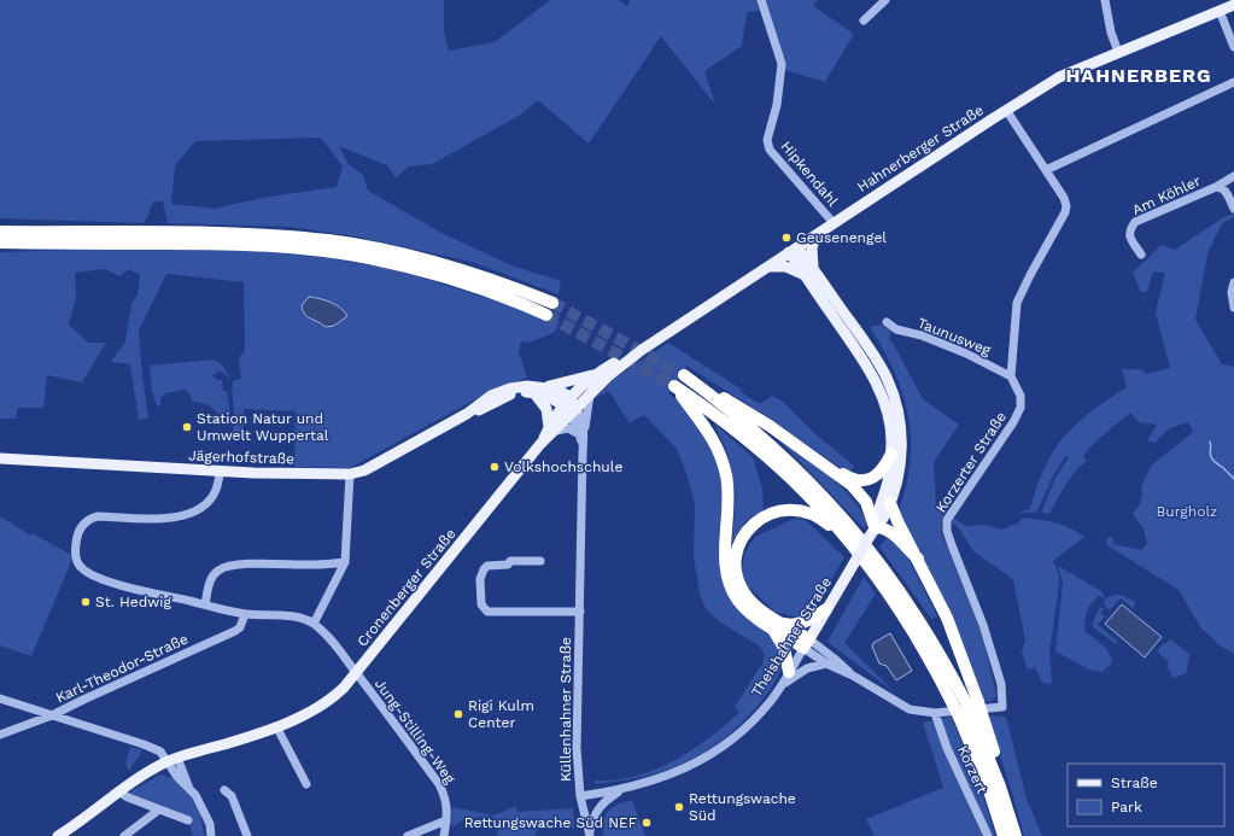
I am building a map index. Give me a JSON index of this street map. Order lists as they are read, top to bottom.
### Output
{
  "streets": {
    "main road": [
      "Hahnerberger Straße",
      "Jägerhofstraße",
      "Cronenberger Straße",
      "Theishahner Straße"
    ],
    "street": [
      "Hipkendahl",
      "Am Köhler",
      "Taunusweg",
      "Korzerter Straße",
      "Karl-Theodor-Straße",
      "Küllenhahner Straße",
      "Jung-Stilling-Weg",
      "Korzert"
    ]
  },
  "crossings": [
    ["Hahnerberger Straße", "Hipkendahl"],
    ["Hahnerberger Straße", "Jägerhofstraße"],
    ["Hahnerberger Straße", "Korzerter Straße"],
    ["Hahnerberger Straße", "Cronenberger Straße"],
    ["Hahnerberger Straße", "Theishahner Straße"],
    ["Taunusweg", "Korzerter Straße"],
    ["Jägerhofstraße", "Cronenberger Straße"],
    ["Korzerter Straße", "Korzert"],
    ["Cronenberger Straße", "Jung-Stilling-Weg"],
    ["Theishahner Straße", "Küllenhahner Straße"]
  ],
  "districts": ["HAHNERBERG"],
  "parks": ["Burgholz"],
  "places": [
    "Geusenengel",
    "Station Natur und Umwelt Wuppertal",
    "Volkshochschule",
    "St. Hedwig",
    "Rigi Kulm Center",
    "Rettungswache Süd",
    "Rettungswache Süd NEF"
  ],
  "legend": ["Straße", "Park"]
}
